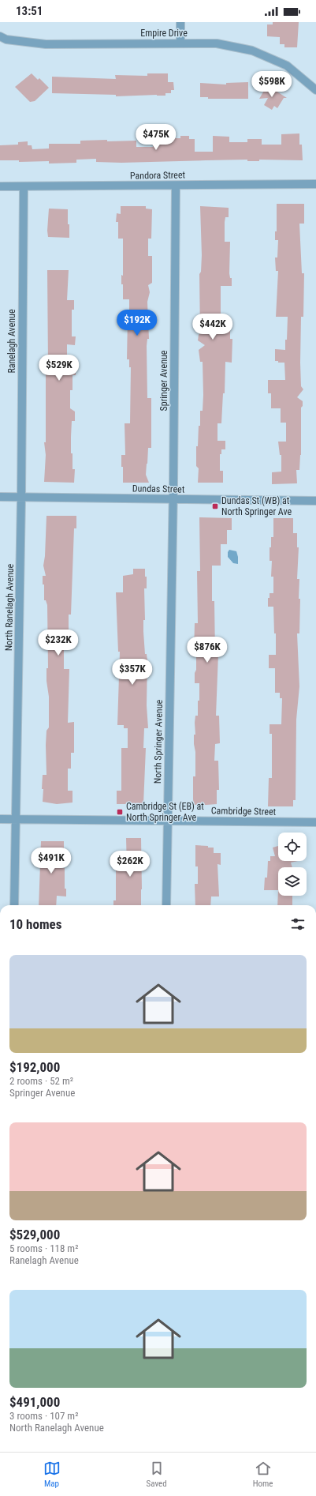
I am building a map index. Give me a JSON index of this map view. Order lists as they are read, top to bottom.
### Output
{
  "streets": {
    "street": [
      "Empire Drive",
      "Pandora Street",
      "Ranelagh Avenue",
      "Springer Avenue",
      "Dundas Street",
      "North Ranelagh Avenue",
      "North Springer Avenue",
      "Cambridge Street"
    ]
  },
  "crossings": [
    ["Pandora Street", "Ranelagh Avenue"],
    ["Pandora Street", "Springer Avenue"],
    ["Ranelagh Avenue", "Dundas Street"],
    ["Ranelagh Avenue", "North Ranelagh Avenue"],
    ["Springer Avenue", "Dundas Street"],
    ["Springer Avenue", "North Springer Avenue"],
    ["Dundas Street", "North Ranelagh Avenue"],
    ["Dundas Street", "North Springer Avenue"],
    ["North Ranelagh Avenue", "Cambridge Street"],
    ["North Springer Avenue", "Cambridge Street"]
  ],
  "places": {
    "transit": ["Dundas St (WB) at North Springer Ave", "Cambridge St (EB) at North Springer Ave"]
  },
  "page": {
    "status": "13:51",
    "price": [
      "$598K",
      "$475K",
      "$192K",
      "$442K",
      "$529K",
      "$232K",
      "$876K",
      "$357K",
      "$491K",
      "$262K"
    ],
    "heading": "10 homes",
    "list": [
      {
        "name": "$192,000",
        "note": "2 rooms · 52 m² · Springer Avenue"
      },
      {
        "name": "$529,000",
        "note": "5 rooms · 118 m² · Ranelagh Avenue"
      },
      {
        "name": "$491,000",
        "note": "3 rooms · 107 m² · North Ranelagh Avenue"
      }
    ],
    "tabs": ["Map", "Saved", "Home"]
  }
}
